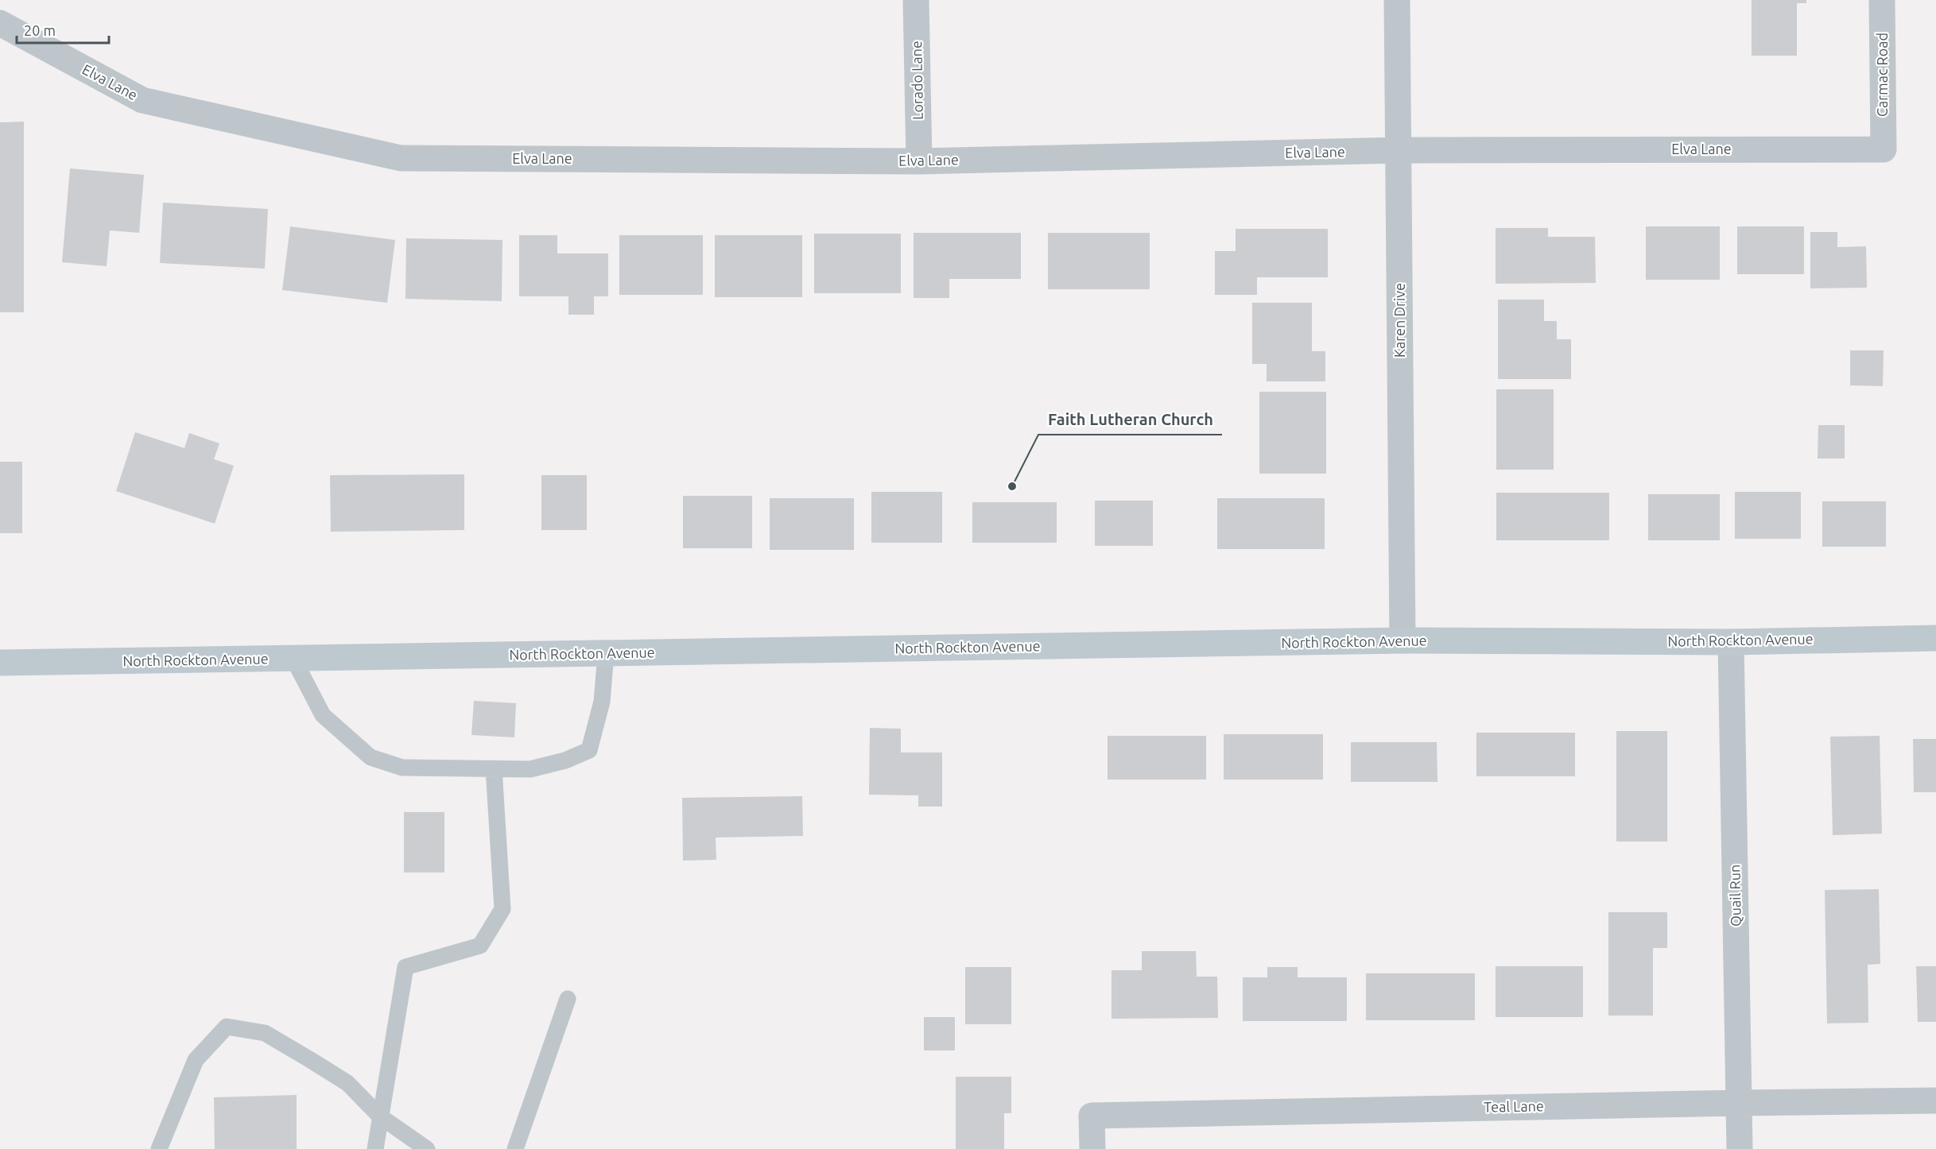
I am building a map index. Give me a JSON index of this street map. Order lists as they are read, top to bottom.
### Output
{
  "streets": {
    "main road": ["North Rockton Avenue"],
    "street": [
      "Carmac Road",
      "Lorado Lane",
      "Elva Lane",
      "Karen Drive",
      "Quail Run",
      "Teal Lane"
    ]
  },
  "crossings": [
    ["Carmac Road", "Elva Lane"],
    ["Lorado Lane", "Elva Lane"],
    ["Elva Lane", "Karen Drive"],
    ["Karen Drive", "North Rockton Avenue"],
    ["North Rockton Avenue", "Quail Run"],
    ["Quail Run", "Teal Lane"]
  ],
  "places": ["Faith Lutheran Church"],
  "scale_bar": "20 m"
}
